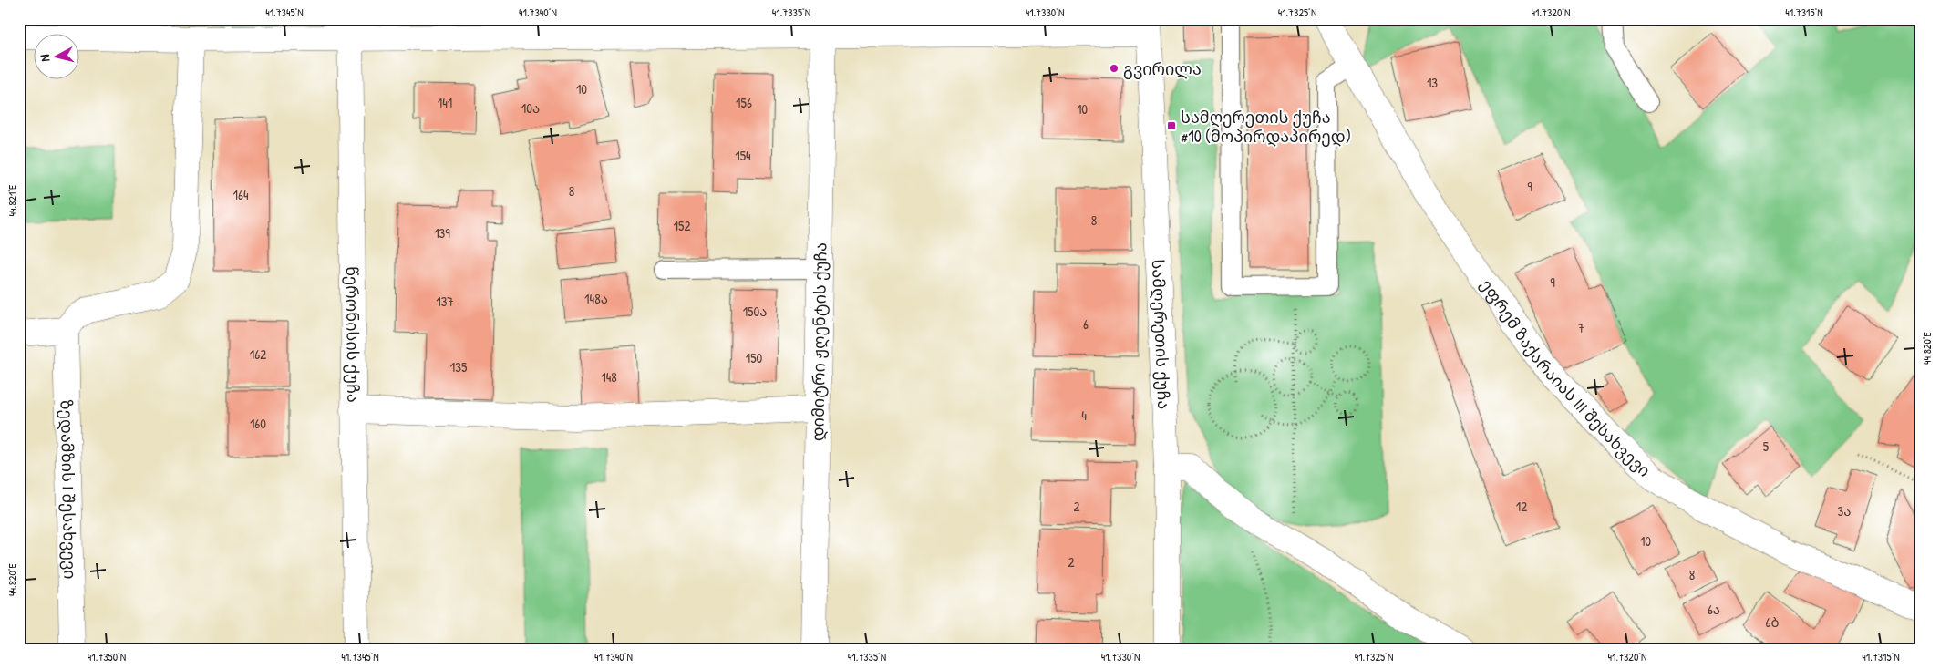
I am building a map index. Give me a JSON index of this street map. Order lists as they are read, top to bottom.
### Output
{
  "streets": {
    "street": [
      "წერონისის ქუჩა",
      "სამღერეთის ქუჩა",
      "დიმიტრი ჟღენტის ქუჩა",
      "ეფრემ ზაქარაიას III შესახვევი",
      "ზედამზის I შესახვევი"
    ]
  },
  "places": {
    "other": ["გვირილა"],
    "transit": ["სამღერეთის ქუჩა #10 (მოპირდაპირედ)"]
  },
  "house_numbers": [
    "13",
    "10",
    "141",
    "156",
    "10ა",
    "10",
    "154",
    "9",
    "8",
    "164",
    "8",
    "152",
    "139",
    "9",
    "148ა",
    "137",
    "150ა",
    "6",
    "7",
    "162",
    "150",
    "135",
    "148",
    "4",
    "160",
    "5",
    "2",
    "12",
    "3ა",
    "10",
    "2",
    "8",
    "6ა",
    "6ბ"
  ],
  "north": "left",
  "coordinates": [
    "41.7345°N",
    "41.7340°N",
    "41.7335°N",
    "41.7330°N",
    "41.7325°N",
    "41.7320°N",
    "41.7315°N",
    "44.821°E",
    "44.820°E",
    "41.7350°N"
  ]
}
